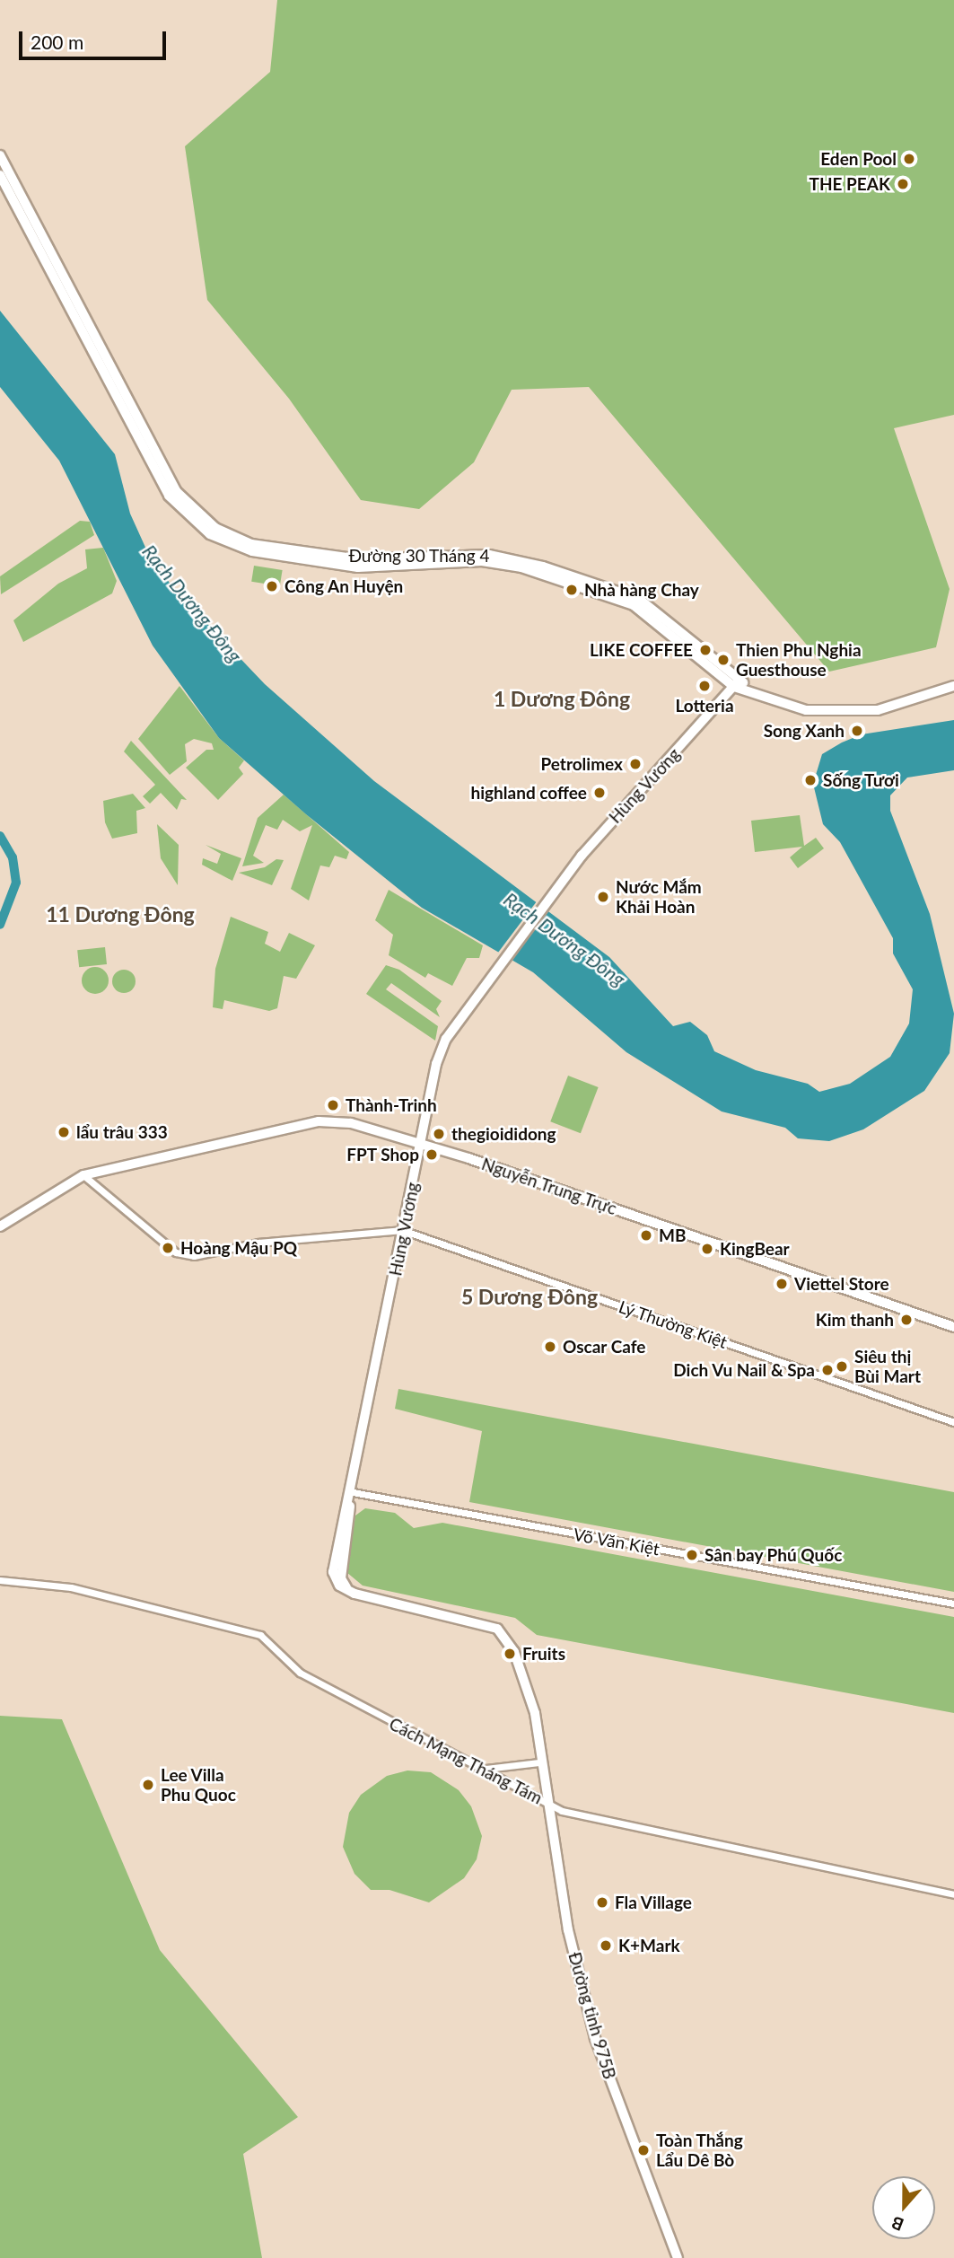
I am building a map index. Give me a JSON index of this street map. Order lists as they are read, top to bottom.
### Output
{
  "streets": {
    "main road": [
      "Đường 30 Tháng 4",
      "Hùng Vương",
      "Nguyễn Trung Trực",
      "Đường tỉnh 975B"
    ],
    "street": ["Lý Thường Kiệt", "Võ Văn Kiệt", "Cách Mạng Tháng Tám"]
  },
  "crossings": [
    ["Đường 30 Tháng 4", "Hùng Vương"],
    ["Hùng Vương", "Nguyễn Trung Trực"],
    ["Hùng Vương", "Lý Thường Kiệt"],
    ["Hùng Vương", "Võ Văn Kiệt"],
    ["Hùng Vương", "Cách Mạng Tháng Tám"],
    ["Hùng Vương", "Đường tỉnh 975B"],
    ["Nguyễn Trung Trực", "Lý Thường Kiệt"],
    ["Cách Mạng Tháng Tám", "Đường tỉnh 975B"]
  ],
  "districts": ["1 Dương Đông", "11 Dương Đông", "5 Dương Đông"],
  "water": ["Rạch Dương Đông"],
  "places": [
    "Eden Pool",
    "THE PEAK",
    "Công An Huyện",
    "Nhà hàng Chay",
    "LIKE COFFEE",
    "Thien Phu Nghia Guesthouse",
    "Lotteria",
    "Song Xanh",
    "Petrolimex",
    "Sống Tươi",
    "highland coffee",
    "Nước Mắm Khải Hoàn",
    "Thành-Trinh",
    "lẩu trâu 333",
    "thegioididong",
    "FPT Shop",
    "MB",
    "Hoàng Mậu PQ",
    "KingBear",
    "Viettel Store",
    "Kim thanh",
    "Oscar Cafe",
    "Siêu thị Bùi Mart",
    "Dich Vu Nail & Spa",
    "Sân bay Phú Quốc",
    "Fruits",
    "Lee Villa Phu Quoc",
    "Fla Village",
    "K+Mark",
    "Toàn Thắng Lẩu Dê Bò"
  ],
  "scale_bar": "200 m",
  "north": "bottom"
}
